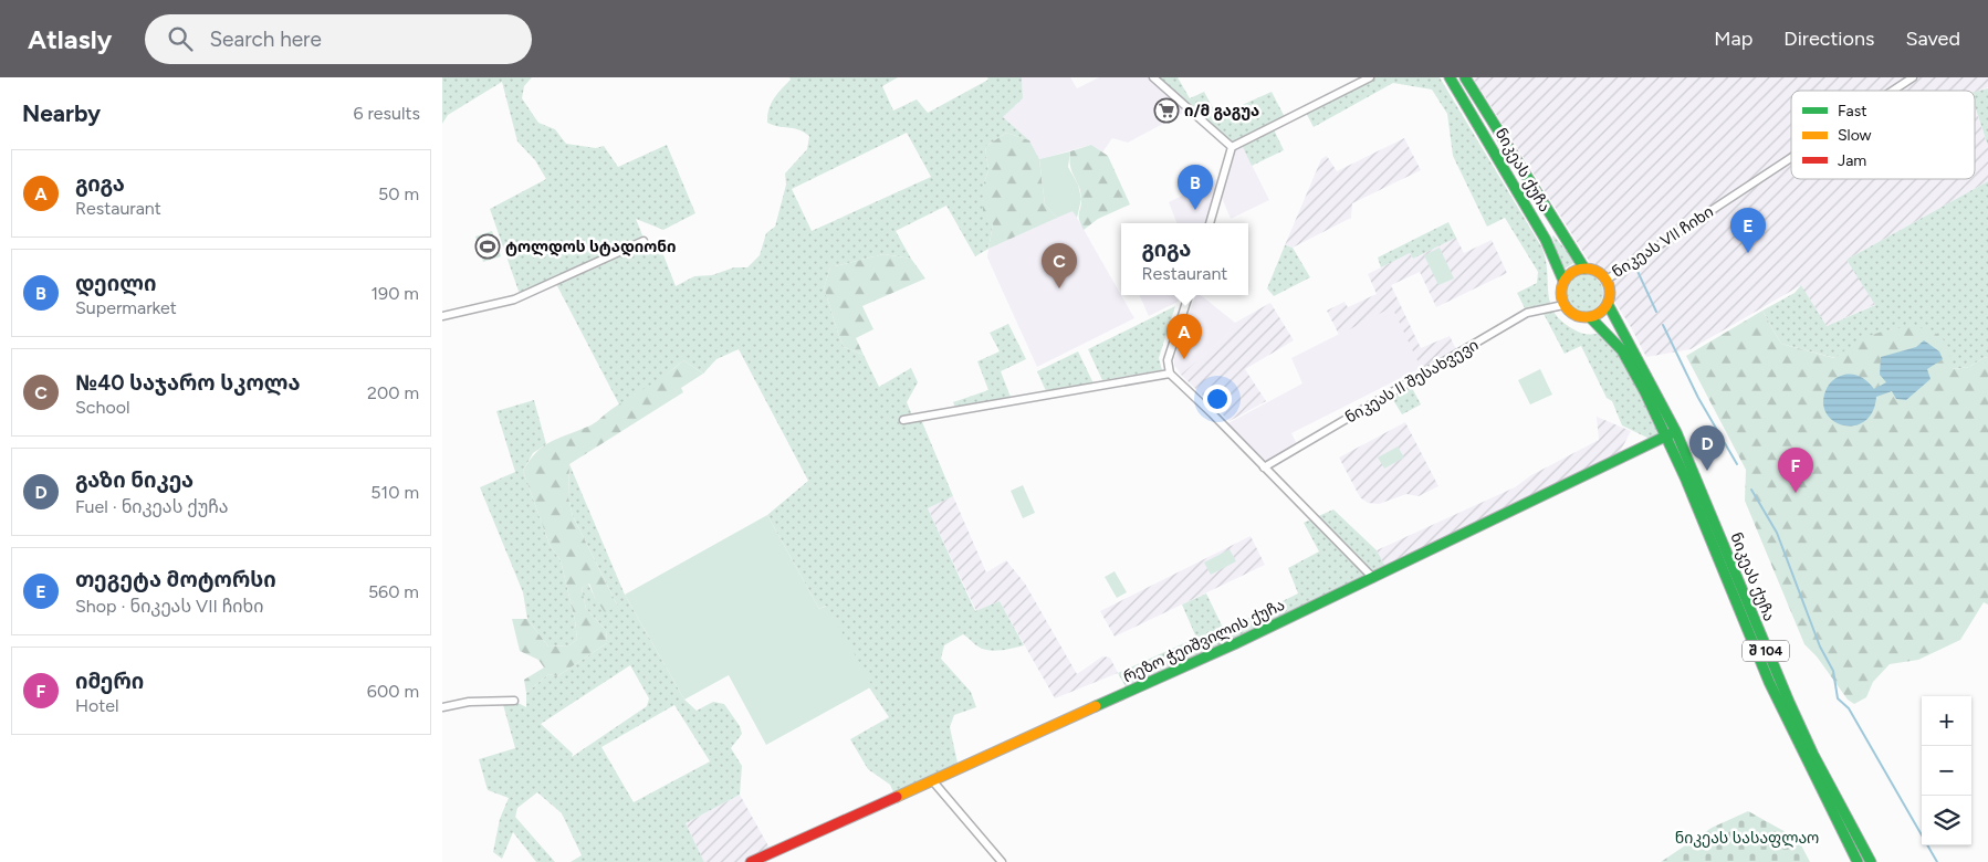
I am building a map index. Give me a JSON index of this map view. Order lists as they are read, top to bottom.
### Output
{
  "streets": {
    "main road": ["ნიკეას ქუჩა", "რეზო ჭეიშვილის ქუჩა", "შ 104"],
    "street": ["ნიკეას VII ჩიხი", "ნიკეას II შესახვევი"]
  },
  "crossings": [
    ["ნიკეას ქუჩა", "ნიკეას VII ჩიხი"],
    ["ნიკეას ქუჩა", "ნიკეას II შესახვევი"],
    ["ნიკეას ქუჩა", "რეზო ჭეიშვილის ქუჩა"],
    ["ნიკეას VII ჩიხი", "ნიკეას II შესახვევი"]
  ],
  "parks": ["ნიკეას სასაფლაო"],
  "places": {
    "supermarket": ["ი/მ გაგუა"],
    "sports": ["ტოლდოს სტადიონი"]
  },
  "legend": ["Fast", "Slow", "Jam"],
  "page": {
    "header": "Atlasly",
    "search": "Search here",
    "nav": ["Map", "Directions", "Saved"],
    "heading": ["Nearby", "6 results"],
    "list": [
      {
        "mark": "A",
        "name": "გიგა",
        "note": "Restaurant",
        "value": "50 m"
      },
      {
        "mark": "B",
        "name": "დეილი",
        "note": "Supermarket",
        "value": "190 m"
      },
      {
        "mark": "C",
        "name": "№40 საჯარო სკოლა",
        "note": "School",
        "value": "200 m"
      },
      {
        "mark": "D",
        "name": "გაზი ნიკეა",
        "note": "Fuel · ნიკეას ქუჩა",
        "value": "510 m"
      },
      {
        "mark": "E",
        "name": "თეგეტა მოტორსი",
        "note": "Shop · ნიკეას VII ჩიხი",
        "value": "560 m"
      },
      {
        "mark": "F",
        "name": "იმერი",
        "note": "Hotel",
        "value": "600 m"
      }
    ],
    "pins": [
      "B",
      "E",
      "C",
      "A",
      "D",
      "F"
    ],
    "popup": ["გიგა", "Restaurant"],
    "map_buttons": ["+", "−"]
  }
}
